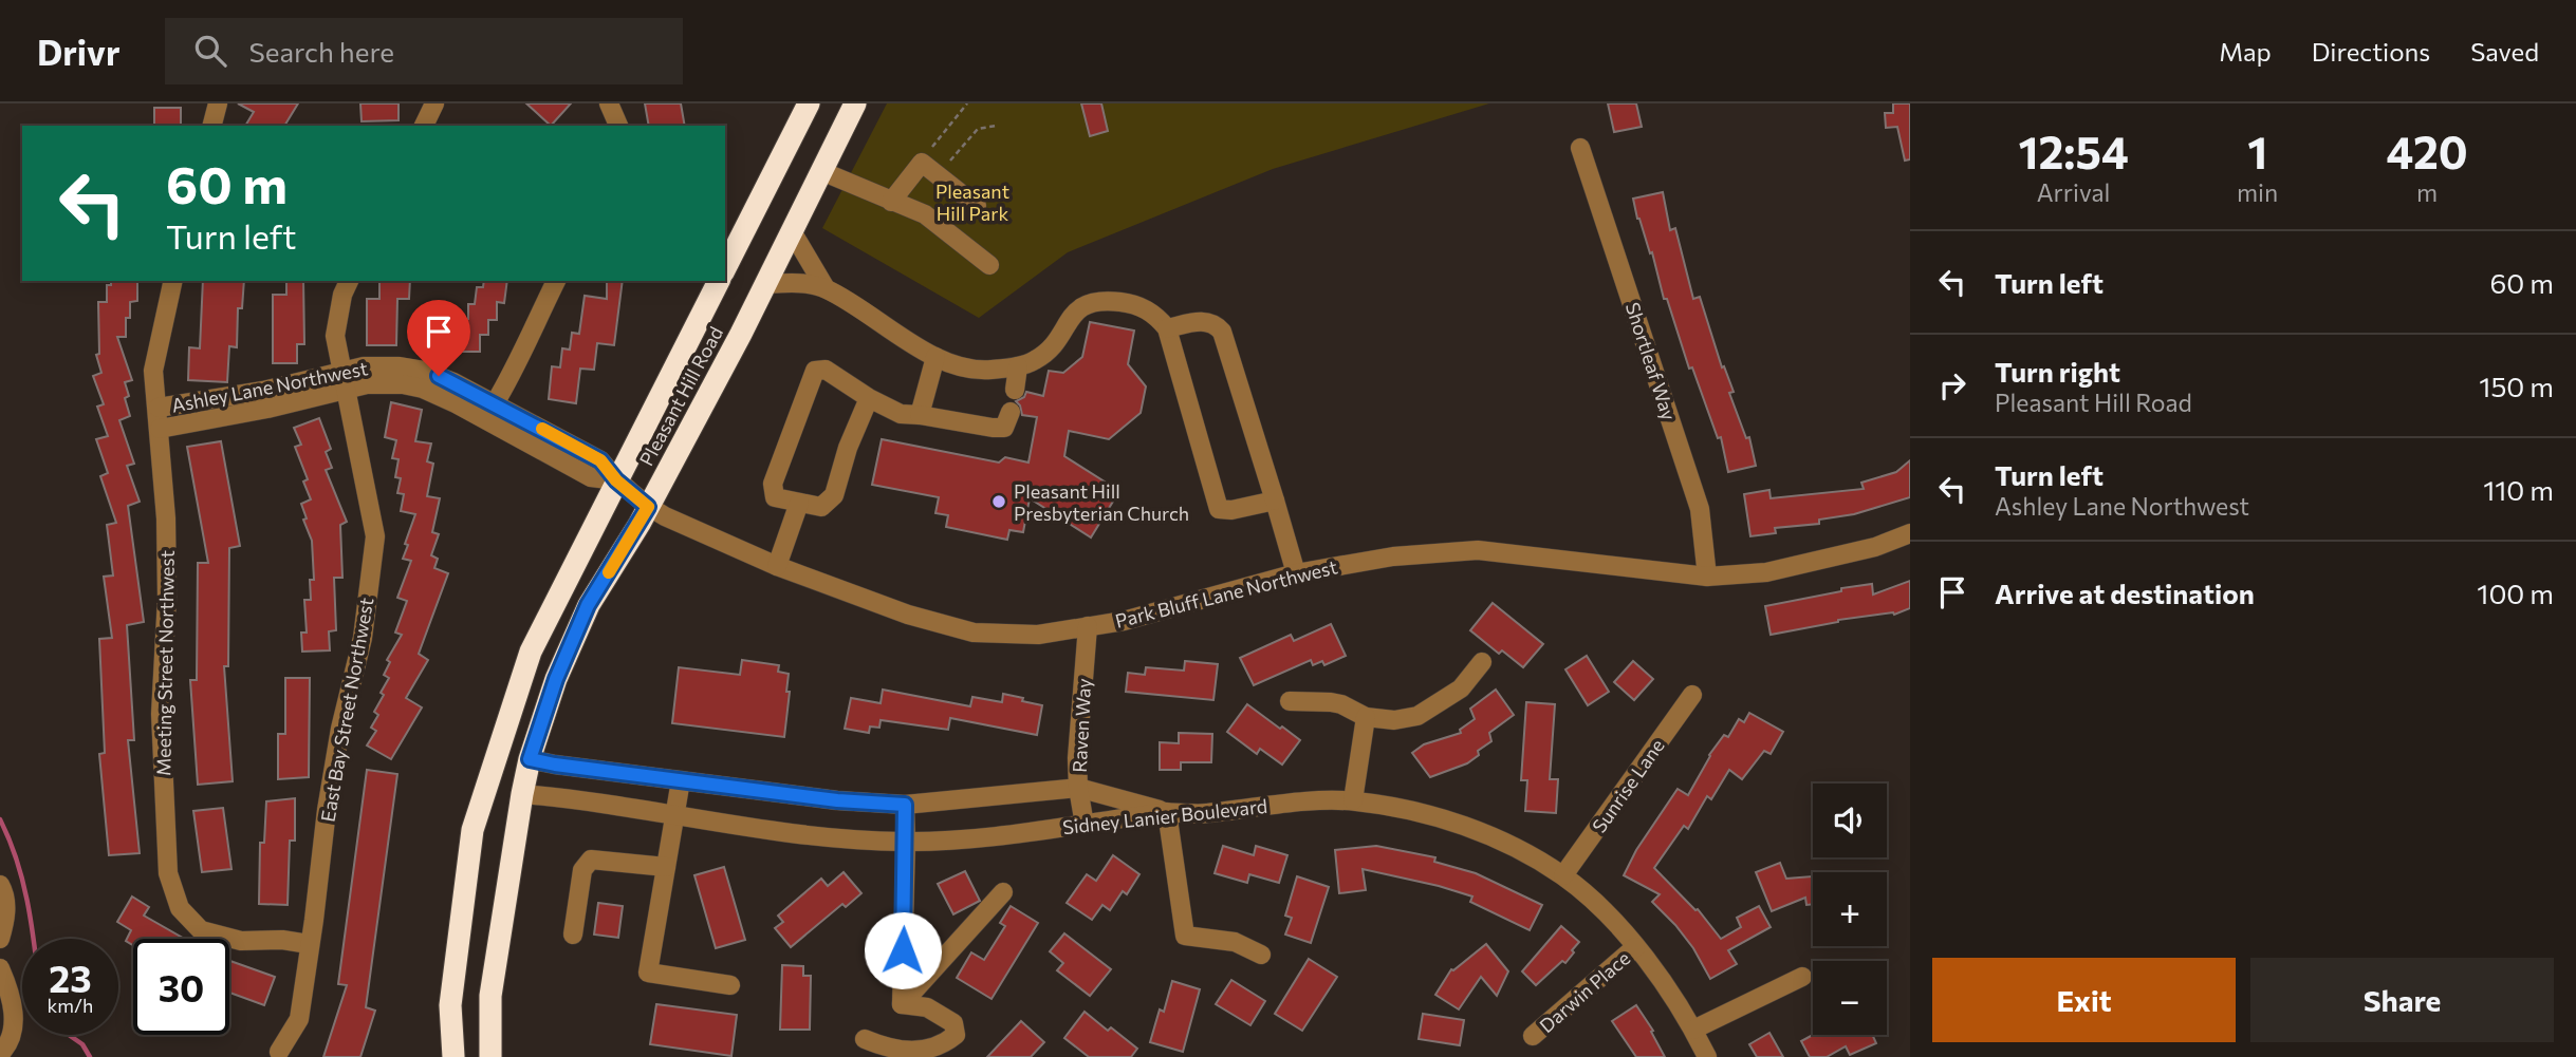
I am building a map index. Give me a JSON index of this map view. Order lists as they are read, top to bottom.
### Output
{
  "streets": {
    "highway": ["Pleasant Hill Road"],
    "street": [
      "Shortleaf Way",
      "Ashley Lane Northwest",
      "Park Bluff Lane Northwest",
      "Meeting Street Northwest",
      "East Bay Street Northwest",
      "Raven Way",
      "Sunrise Lane",
      "Sidney Lanier Boulevard",
      "Darwin Place"
    ]
  },
  "crossings": [
    ["Shortleaf Way", "Park Bluff Lane Northwest"],
    ["Ashley Lane Northwest", "Pleasant Hill Road"],
    ["Ashley Lane Northwest", "Park Bluff Lane Northwest"],
    ["Ashley Lane Northwest", "Meeting Street Northwest"],
    ["Ashley Lane Northwest", "East Bay Street Northwest"],
    ["Pleasant Hill Road", "Park Bluff Lane Northwest"],
    ["Pleasant Hill Road", "Sidney Lanier Boulevard"],
    ["Park Bluff Lane Northwest", "Raven Way"],
    ["Meeting Street Northwest", "East Bay Street Northwest"],
    ["Raven Way", "Sidney Lanier Boulevard"],
    ["Sunrise Lane", "Sidney Lanier Boulevard"],
    ["Sidney Lanier Boulevard", "Darwin Place"]
  ],
  "parks": ["Pleasant Hill Park"],
  "places": ["Pleasant Hill Presbyterian Church"],
  "page": {
    "header": "Drivr",
    "search": "Search here",
    "nav": ["Map", "Directions", "Saved"],
    "eta": [
      "12:54",
      "Arrival",
      "1",
      "min",
      "420",
      "m"
    ],
    "turn": ["60 m", "Turn left"],
    "list": [
      {
        "name": "Turn left",
        "value": "60 m"
      },
      {
        "name": "Turn right",
        "note": "Pleasant Hill Road",
        "value": "150 m"
      },
      {
        "name": "Turn left",
        "note": "Ashley Lane Northwest",
        "value": "110 m"
      },
      {
        "name": "Arrive at destination",
        "value": "100 m"
      }
    ],
    "map_buttons": ["+", "−"],
    "speed": "23 km/h",
    "limit": "30",
    "buttons": ["Exit", "Share"]
  }
}
